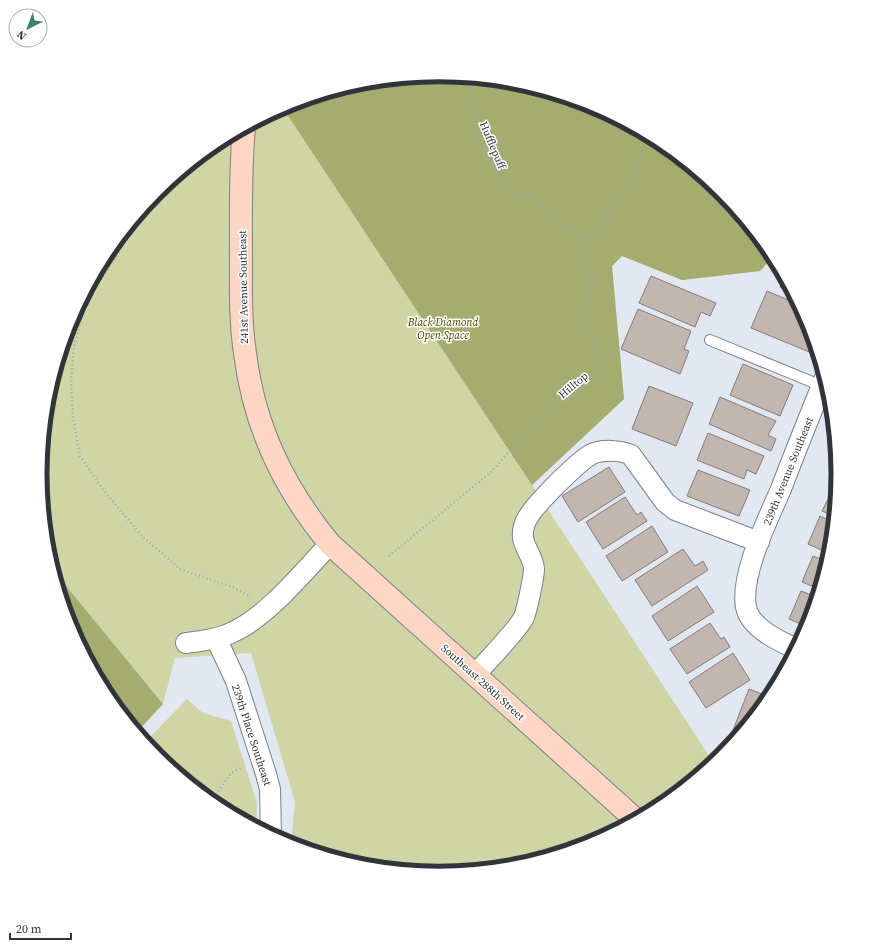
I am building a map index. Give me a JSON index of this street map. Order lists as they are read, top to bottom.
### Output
{
  "streets": {
    "street": [
      "241st Avenue Southeast",
      "239th Avenue Southeast",
      "Southeast 288th Street",
      "239th Place Southeast"
    ],
    "path": ["Hufflepuff", "Hilltop"]
  },
  "crossings": [
    ["Hufflepuff", "Hilltop"],
    ["241st Avenue Southeast", "Southeast 288th Street"]
  ],
  "parks": ["Black Diamond Open Space"],
  "scale_bar": "20 m",
  "north": "bottom left"
}
